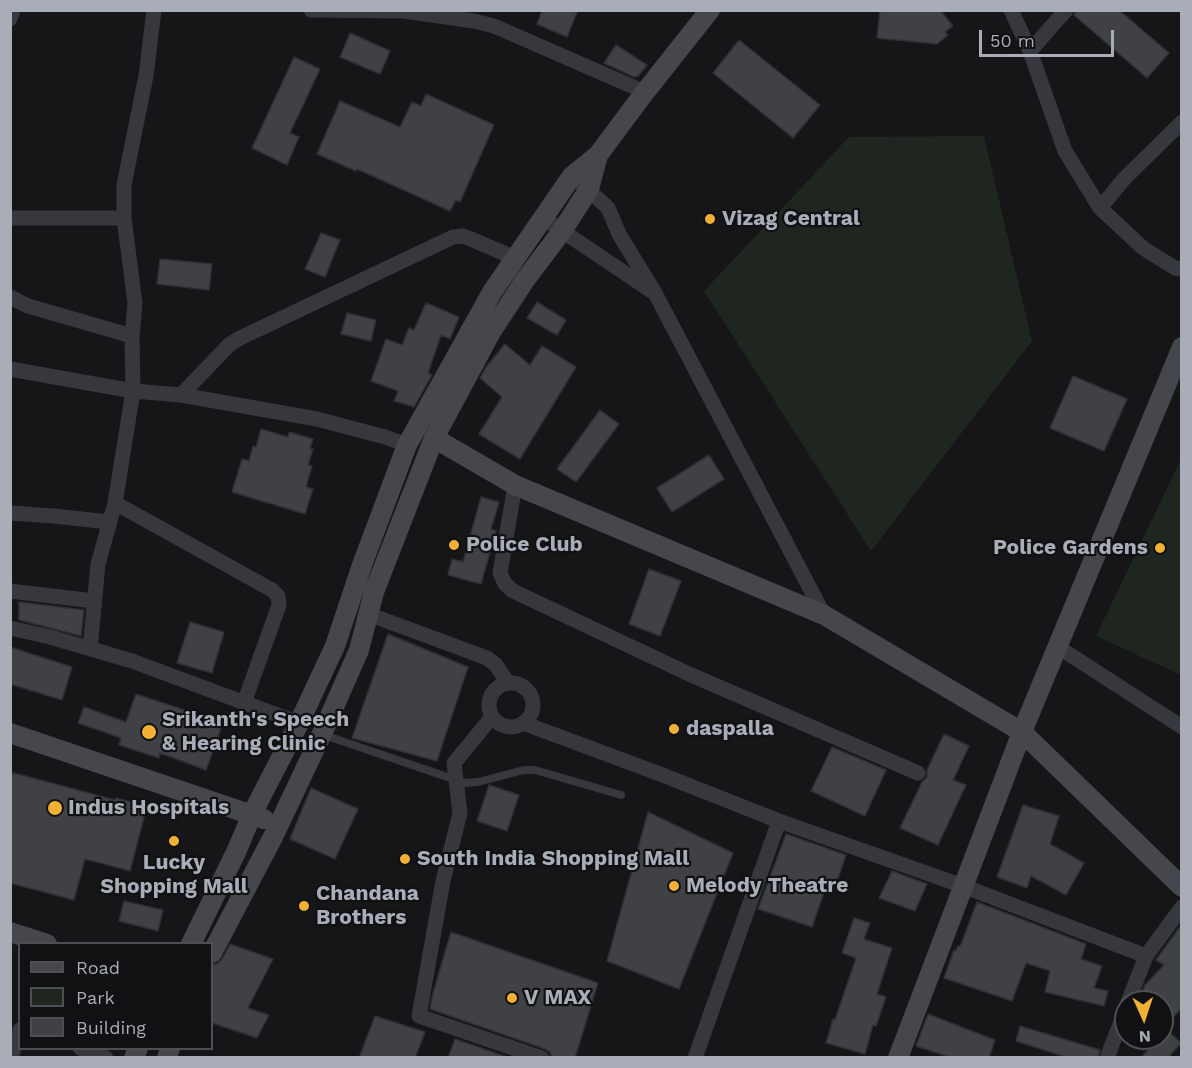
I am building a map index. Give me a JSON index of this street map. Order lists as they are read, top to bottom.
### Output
{
  "places": [
    "Vizag Central",
    "Police Club",
    "Police Gardens",
    "daspalla",
    "Srikanth's Speech & Hearing Clinic",
    "Indus Hospitals",
    "Lucky Shopping Mall",
    "South India Shopping Mall",
    "Melody Theatre",
    "Chandana Brothers",
    "V MAX"
  ],
  "legend": ["Road", "Park", "Building"],
  "scale_bar": "50 m",
  "north": "bottom"
}
